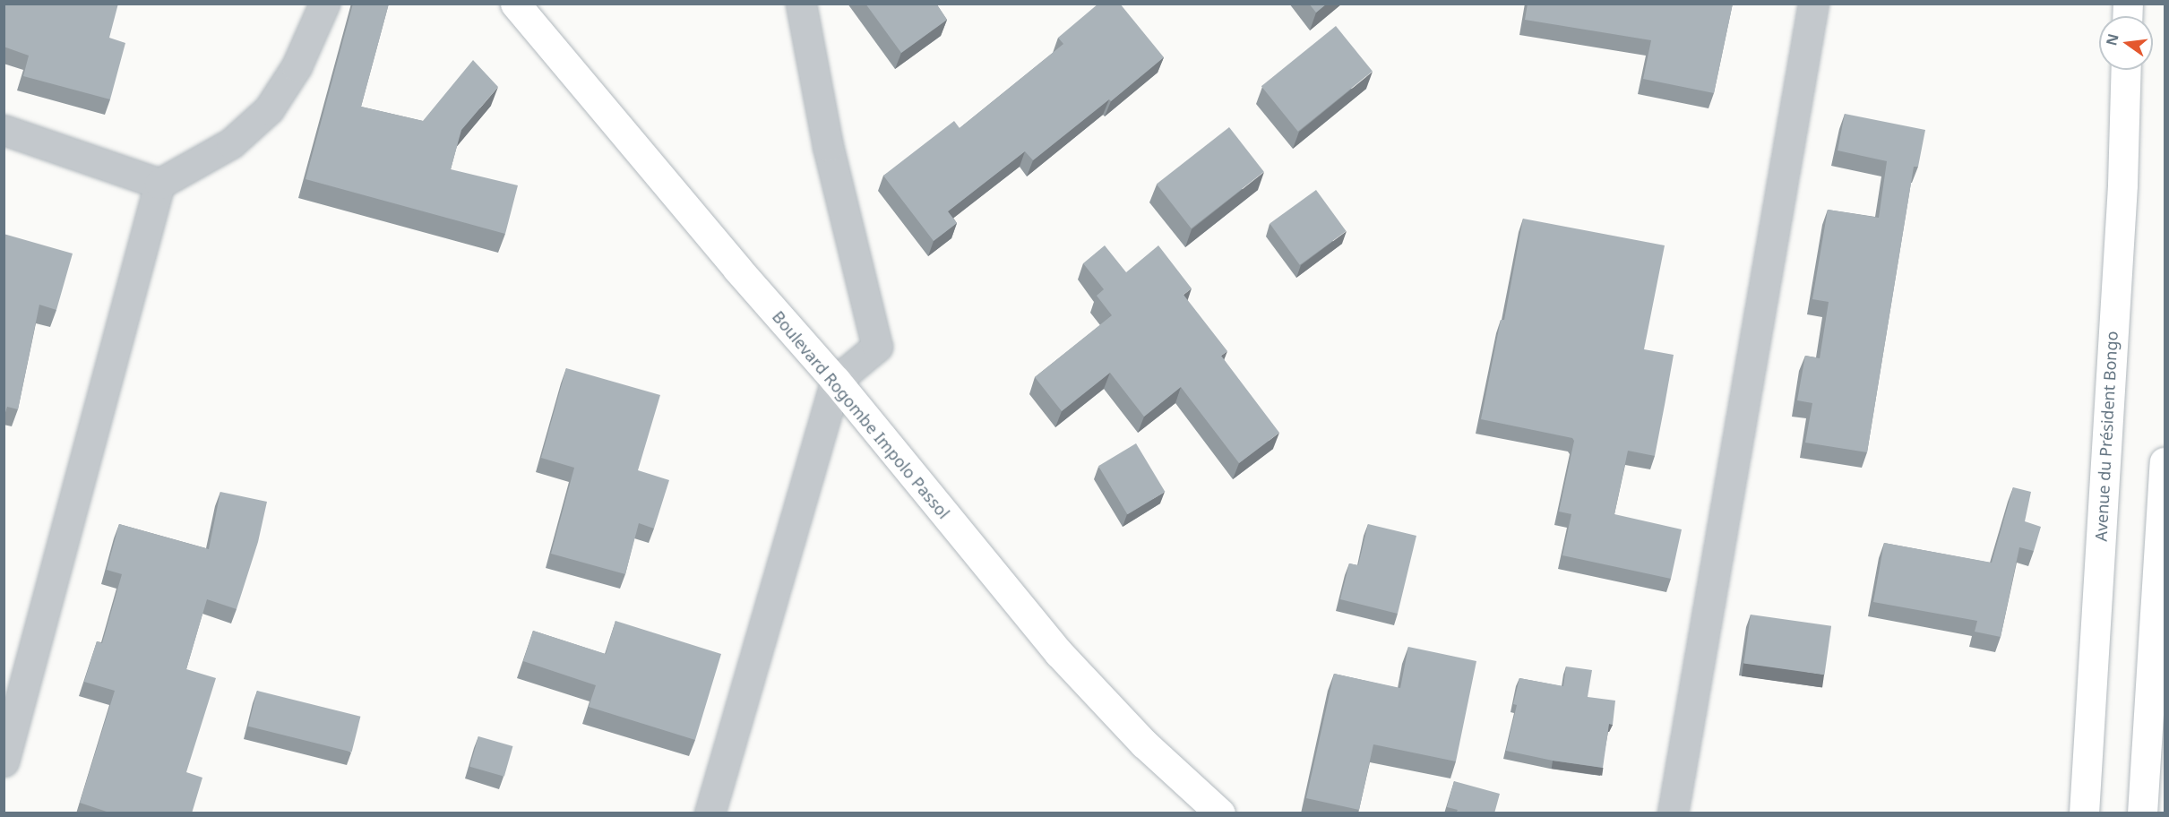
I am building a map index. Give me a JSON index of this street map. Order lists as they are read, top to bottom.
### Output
{
  "streets": {
    "street": ["Boulevard Rogombe Impolo Passol", "Avenue du Président Bongo"]
  },
  "north": "left"
}
